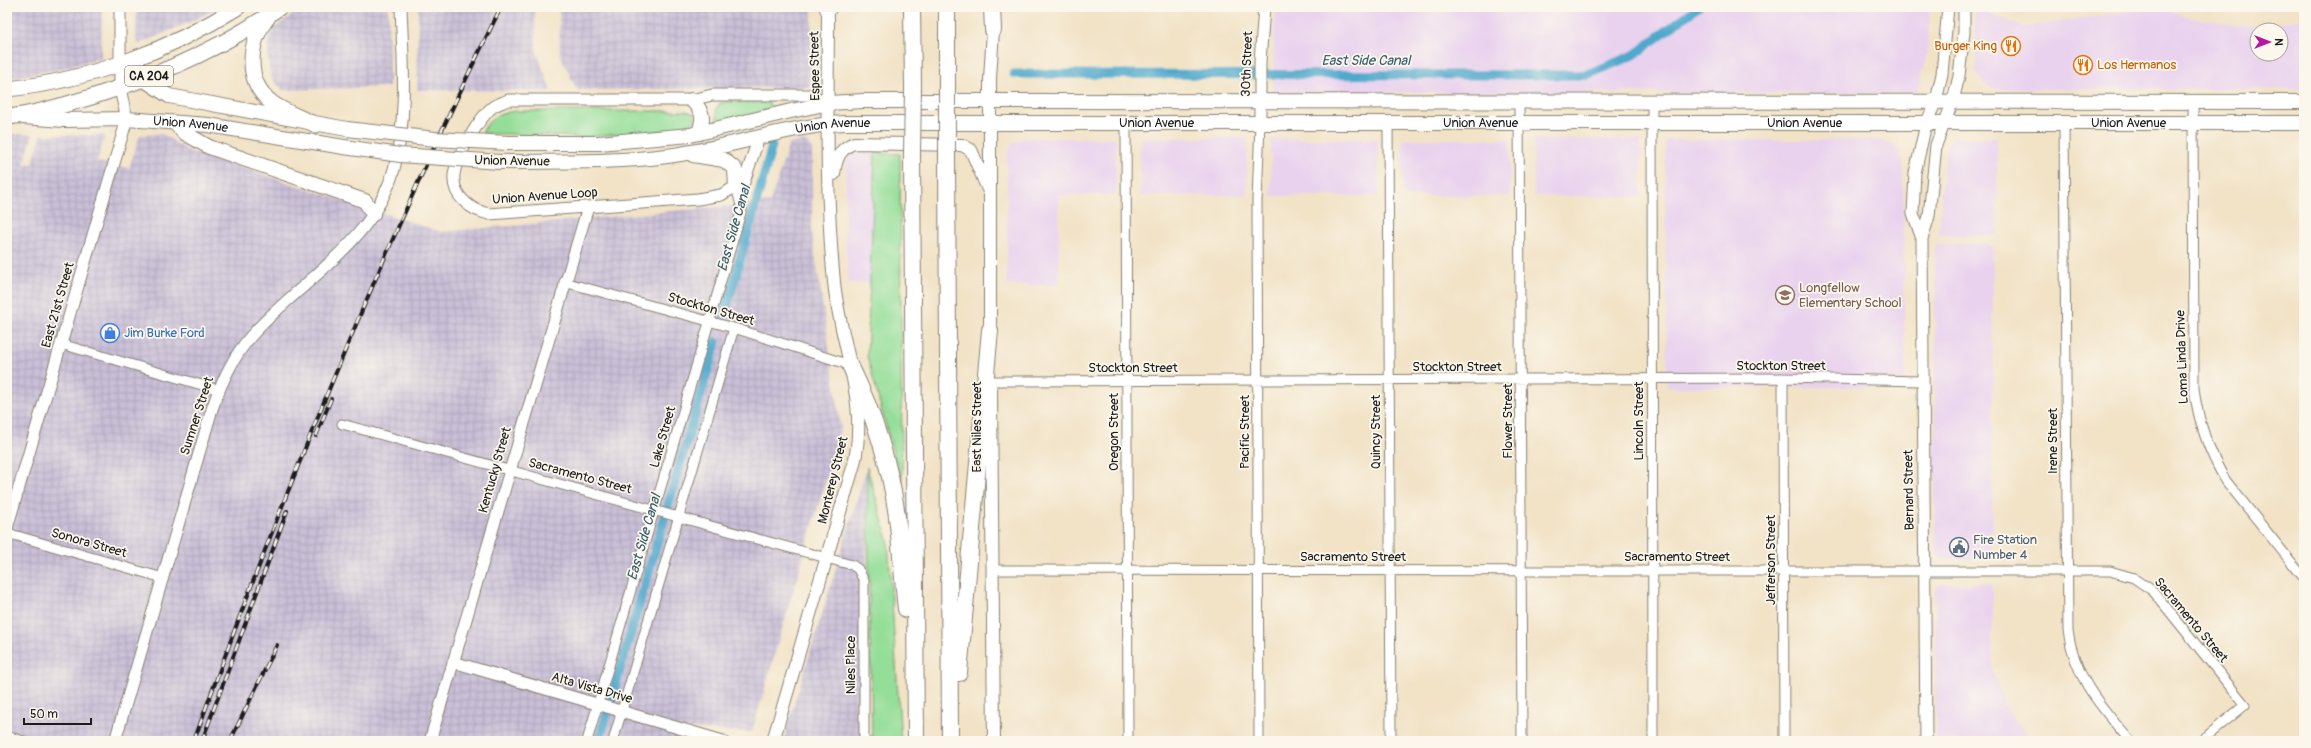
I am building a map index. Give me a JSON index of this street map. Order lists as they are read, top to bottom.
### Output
{
  "streets": {
    "highway": ["CA 204"],
    "main road": [
      "Espee Street",
      "Union Avenue",
      "East Niles Street",
      "Monterey Street"
    ],
    "street": [
      "30th Street",
      "Union Avenue Loop",
      "East 21st Street",
      "Stockton Street",
      "Loma Linda Drive",
      "Sumner Street",
      "Flower Street",
      "Lincoln Street",
      "Oregon Street",
      "Pacific Street",
      "Quincy Street",
      "Lake Street",
      "Irene Street",
      "Kentucky Street",
      "Sacramento Street",
      "Bernard Street",
      "Sonora Street",
      "Jefferson Street",
      "Niles Place",
      "Alta Vista Drive"
    ]
  },
  "crossings": [
    ["30th Street", "Union Avenue"],
    ["30th Street", "Pacific Street"],
    ["Espee Street", "Union Avenue"],
    ["Espee Street", "Monterey Street"],
    ["CA 204", "Union Avenue"],
    ["CA 204", "East 21st Street"],
    ["Union Avenue", "Union Avenue Loop"],
    ["Union Avenue", "East 21st Street"],
    ["Union Avenue", "Loma Linda Drive"],
    ["Union Avenue", "Flower Street"],
    ["Union Avenue", "Lincoln Street"],
    ["Union Avenue", "East Niles Street"],
    ["Union Avenue", "Oregon Street"],
    ["Union Avenue", "Pacific Street"],
    ["Union Avenue", "Quincy Street"],
    ["Union Avenue", "Irene Street"],
    ["Union Avenue", "Monterey Street"],
    ["Union Avenue", "Bernard Street"],
    ["Union Avenue Loop", "Lake Street"],
    ["Union Avenue Loop", "Kentucky Street"],
    ["Stockton Street", "Flower Street"],
    ["Stockton Street", "Lincoln Street"],
    ["Stockton Street", "East Niles Street"],
    ["Stockton Street", "Oregon Street"],
    ["Stockton Street", "Pacific Street"],
    ["Stockton Street", "Quincy Street"],
    ["Stockton Street", "Lake Street"],
    ["Stockton Street", "Kentucky Street"],
    ["Stockton Street", "Monterey Street"],
    ["Stockton Street", "Bernard Street"],
    ["Stockton Street", "Jefferson Street"],
    ["Sumner Street", "Sonora Street"],
    ["Flower Street", "Sacramento Street"],
    ["Lincoln Street", "Sacramento Street"],
    ["East Niles Street", "Sacramento Street"],
    ["Oregon Street", "Sacramento Street"],
    ["Pacific Street", "Sacramento Street"],
    ["Quincy Street", "Sacramento Street"],
    ["Lake Street", "Sacramento Street"],
    ["Lake Street", "Alta Vista Drive"],
    ["Irene Street", "Sacramento Street"],
    ["Kentucky Street", "Sacramento Street"],
    ["Kentucky Street", "Alta Vista Drive"],
    ["Sacramento Street", "Monterey Street"],
    ["Sacramento Street", "Bernard Street"],
    ["Sacramento Street", "Jefferson Street"],
    ["Sacramento Street", "Niles Place"]
  ],
  "water": ["East Side Canal"],
  "places": {
    "restaurant": ["Burger King", "Los Hermanos"],
    "school or university": ["Longfellow Elementary School"],
    "shop": ["Jim Burke Ford"],
    "public building": ["Fire Station Number 4"]
  },
  "scale_bar": "50 m",
  "north": "right"
}
